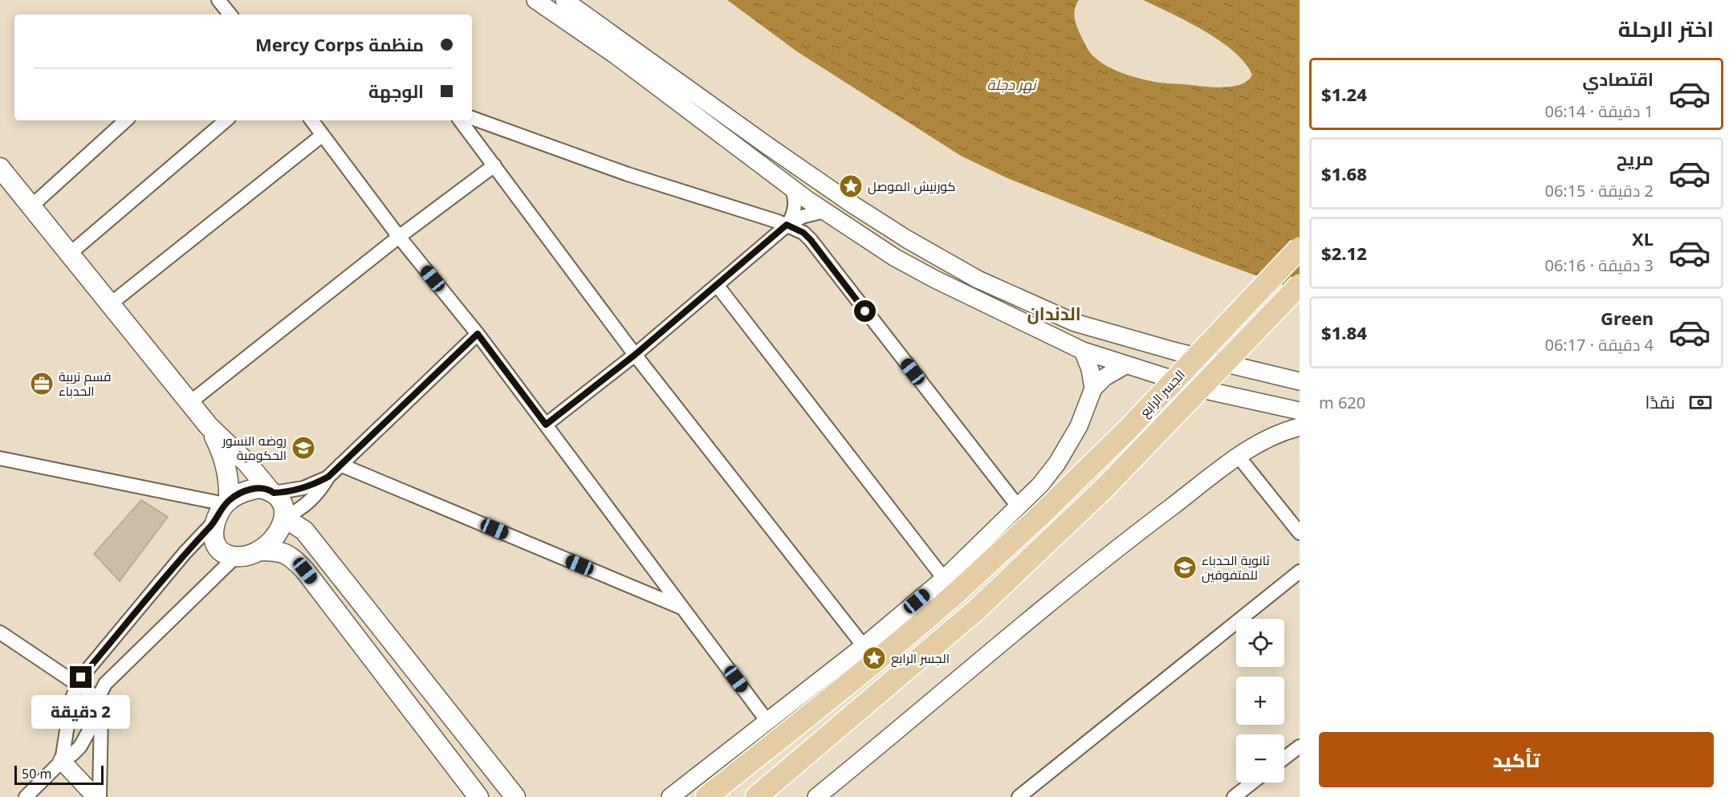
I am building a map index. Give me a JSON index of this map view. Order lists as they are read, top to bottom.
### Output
{
  "streets": {
    "main road": ["الجسر الرابع"]
  },
  "districts": ["الدندان"],
  "water": ["نهر دجلة"],
  "places": {
    "place": ["كورنيش الموصل", "الجسر الرابع"],
    "office": ["قسم تربية الحدباء"],
    "school or university": ["روضه النسور الحكومية", "ثانوية الحدباء للمتفوقين"]
  },
  "scale_bar": "50 m",
  "page": {
    "heading": "اختر الرحلة",
    "banner": ["منظمة Mercy Corps", "الوجهة"],
    "list": [
      {
        "name": "اقتصادي",
        "note": "1 دقيقة · 06:14",
        "value": "$1.24"
      },
      {
        "name": "مريح",
        "note": "2 دقيقة · 06:15",
        "value": "$1.68"
      },
      {
        "name": "XL",
        "note": "3 دقيقة · 06:16",
        "value": "$2.12"
      },
      {
        "name": "Green",
        "note": "4 دقيقة · 06:17",
        "value": "$1.84"
      }
    ],
    "pay": ["نقدًا", "620 m"],
    "map_buttons": ["+", "−"],
    "bubble": "2 دقيقة",
    "buttons": "تأكيد",
    "scale": "50 m"
  }
}
